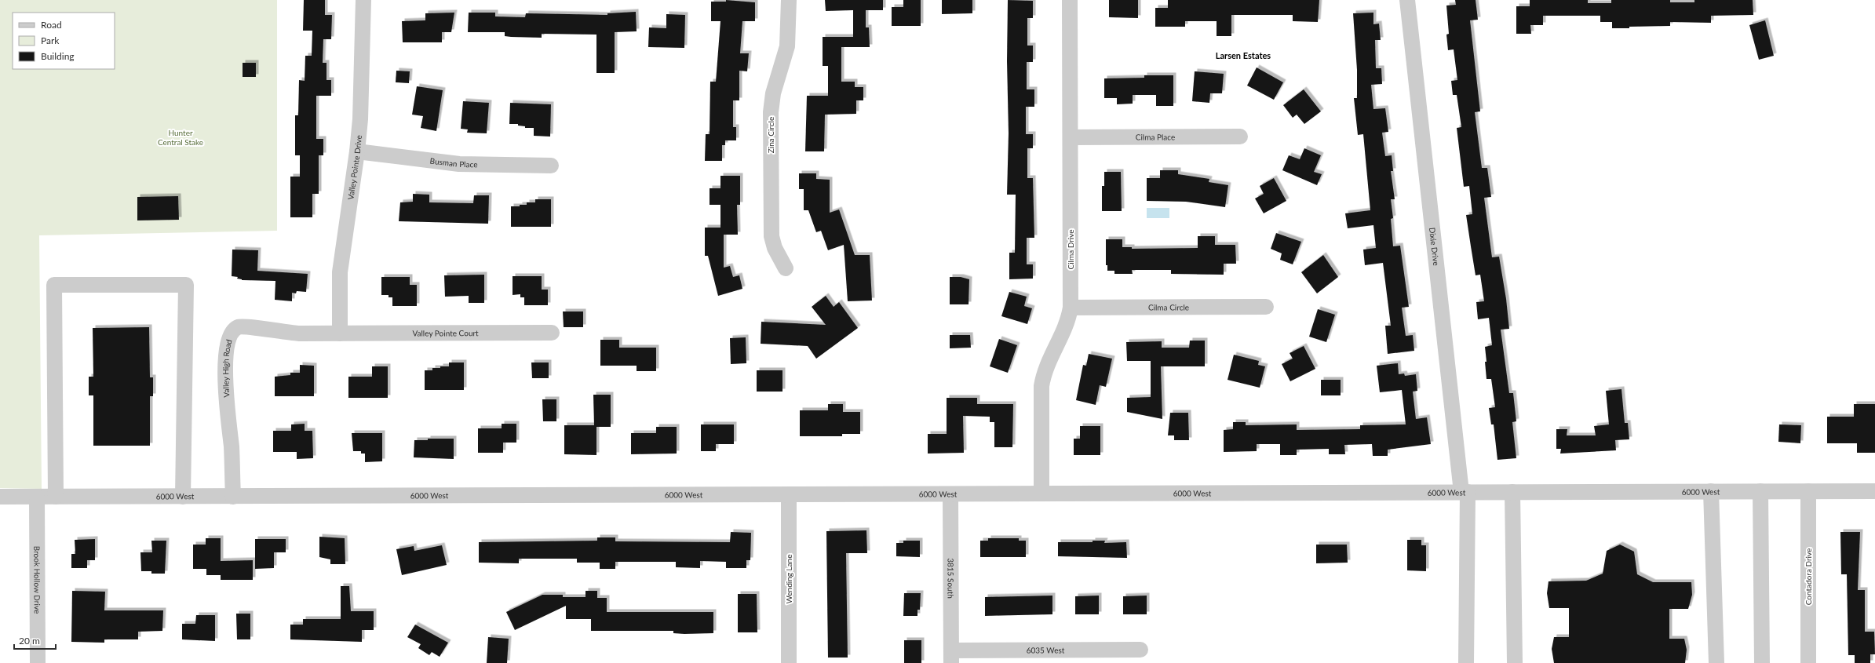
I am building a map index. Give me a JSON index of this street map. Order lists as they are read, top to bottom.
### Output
{
  "streets": {
    "street": [
      "Zina Circle",
      "Cilma Place",
      "Busman Place",
      "Valley Pointe Drive",
      "Dixie Drive",
      "Cilma Drive",
      "Cilma Circle",
      "Valley Pointe Court",
      "Valley High Road",
      "6000 West",
      "Contadora Drive",
      "3815 South",
      "Wending Lane",
      "Brook Hollow Drive",
      "6035 West"
    ]
  },
  "crossings": [
    ["Cilma Place", "Cilma Drive"],
    ["Busman Place", "Valley Pointe Drive"],
    ["Valley Pointe Drive", "Valley Pointe Court"],
    ["Valley Pointe Drive", "Valley High Road"],
    ["Dixie Drive", "6000 West"],
    ["Cilma Drive", "Cilma Circle"],
    ["Cilma Drive", "6000 West"],
    ["Valley Pointe Court", "Valley High Road"],
    ["Valley High Road", "6000 West"],
    ["6000 West", "Contadora Drive"],
    ["6000 West", "3815 South"],
    ["6000 West", "Wending Lane"],
    ["6000 West", "Brook Hollow Drive"],
    ["3815 South", "6035 West"]
  ],
  "districts": ["Larsen Estates"],
  "parks": ["Hunter Central Stake"],
  "legend": ["Road", "Park", "Building"],
  "scale_bar": "20 m"
}
